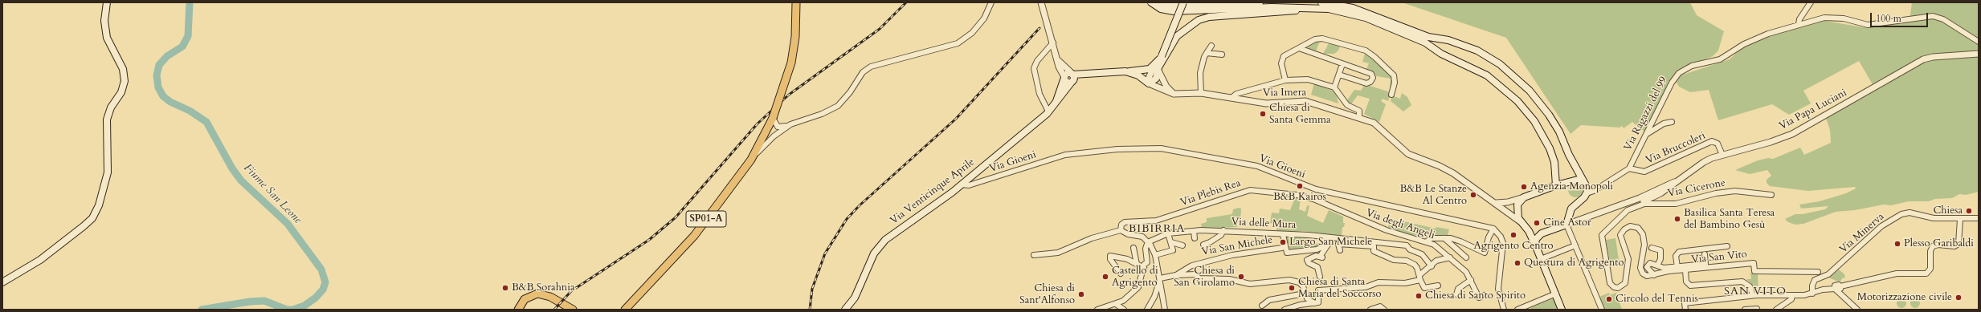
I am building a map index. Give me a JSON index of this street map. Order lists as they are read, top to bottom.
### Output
{
  "streets": {
    "main road": [
      "Via Imera",
      "Via Cicerone",
      "Via Venticinque Aprile",
      "SP01-A"
    ],
    "street": [
      "Via Papa Luciani",
      "Via Ragazzi del 99",
      "Via Bruccoleri",
      "Via Gioeni",
      "Via Plebis Rea",
      "Via delle Mura",
      "Via degli Angeli",
      "Via Minerva",
      "Via San Michele",
      "Via San Vito"
    ]
  },
  "crossings": [
    ["Via Imera", "Via Venticinque Aprile"],
    ["Via Papa Luciani", "Via Bruccoleri"],
    ["Via Papa Luciani", "Via Cicerone"],
    ["Via Ragazzi del 99", "Via Bruccoleri"],
    ["Via Gioeni", "Via Venticinque Aprile"],
    ["Via Plebis Rea", "Via degli Angeli"]
  ],
  "districts": ["BIBIRRIA", "SAN VITO"],
  "water": ["Fiume San Leone"],
  "places": [
    "Chiesa di Santa Gemma",
    "B&B Kairos",
    "Agenzia Monopoli",
    "B&B Le Stanze Al Centro",
    "Chiesa",
    "Basilica Santa Teresa del Bambino Gesù",
    "Cine Astor",
    "Agrigento Centro",
    "Largo San Michele",
    "Plesso Garibaldi",
    "Questura di Agrigento",
    "Castello di Agrigento",
    "Chiesa di San Girolamo",
    "B&B Sorahnia",
    "Chiesa di Santa Maria del Soccorso",
    "Chiesa di Sant'Alfonso",
    "Chiesa di Santo Spirito",
    "Motorizzazione civile",
    "Circolo del Tennis"
  ],
  "scale_bar": "100 m"
}
